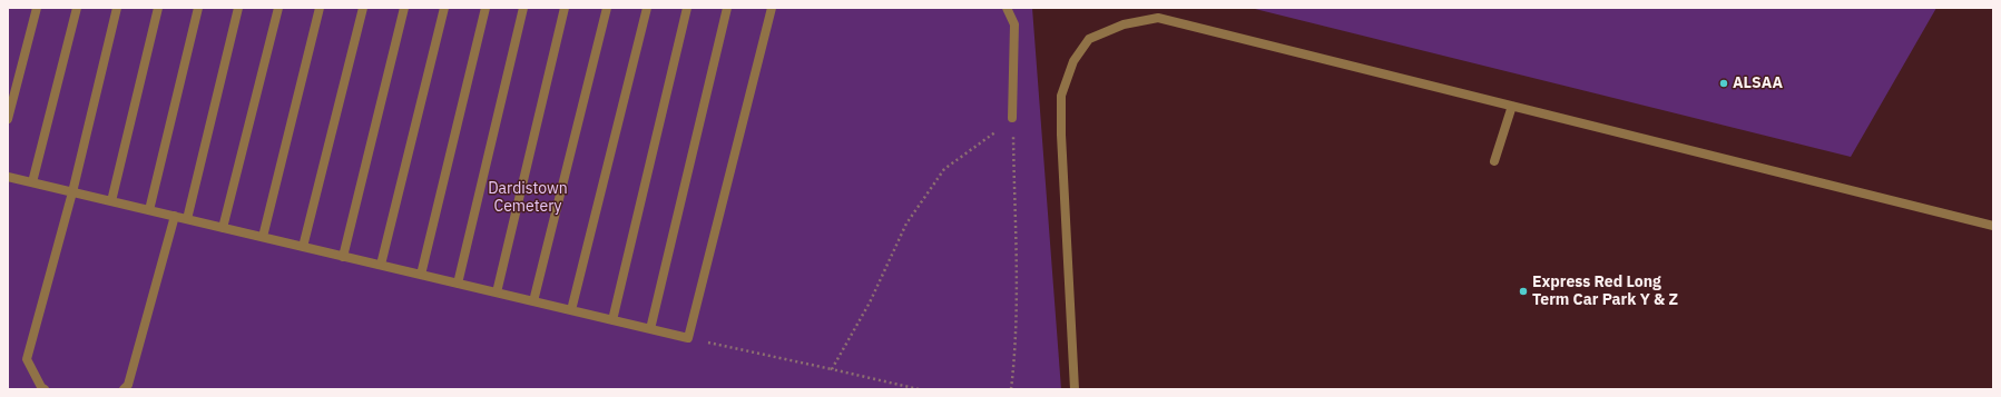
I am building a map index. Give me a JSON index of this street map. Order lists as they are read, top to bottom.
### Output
{
  "parks": ["Dardistown Cemetery"],
  "places": ["ALSAA", "Express Red Long Term Car Park Y & Z"]
}
